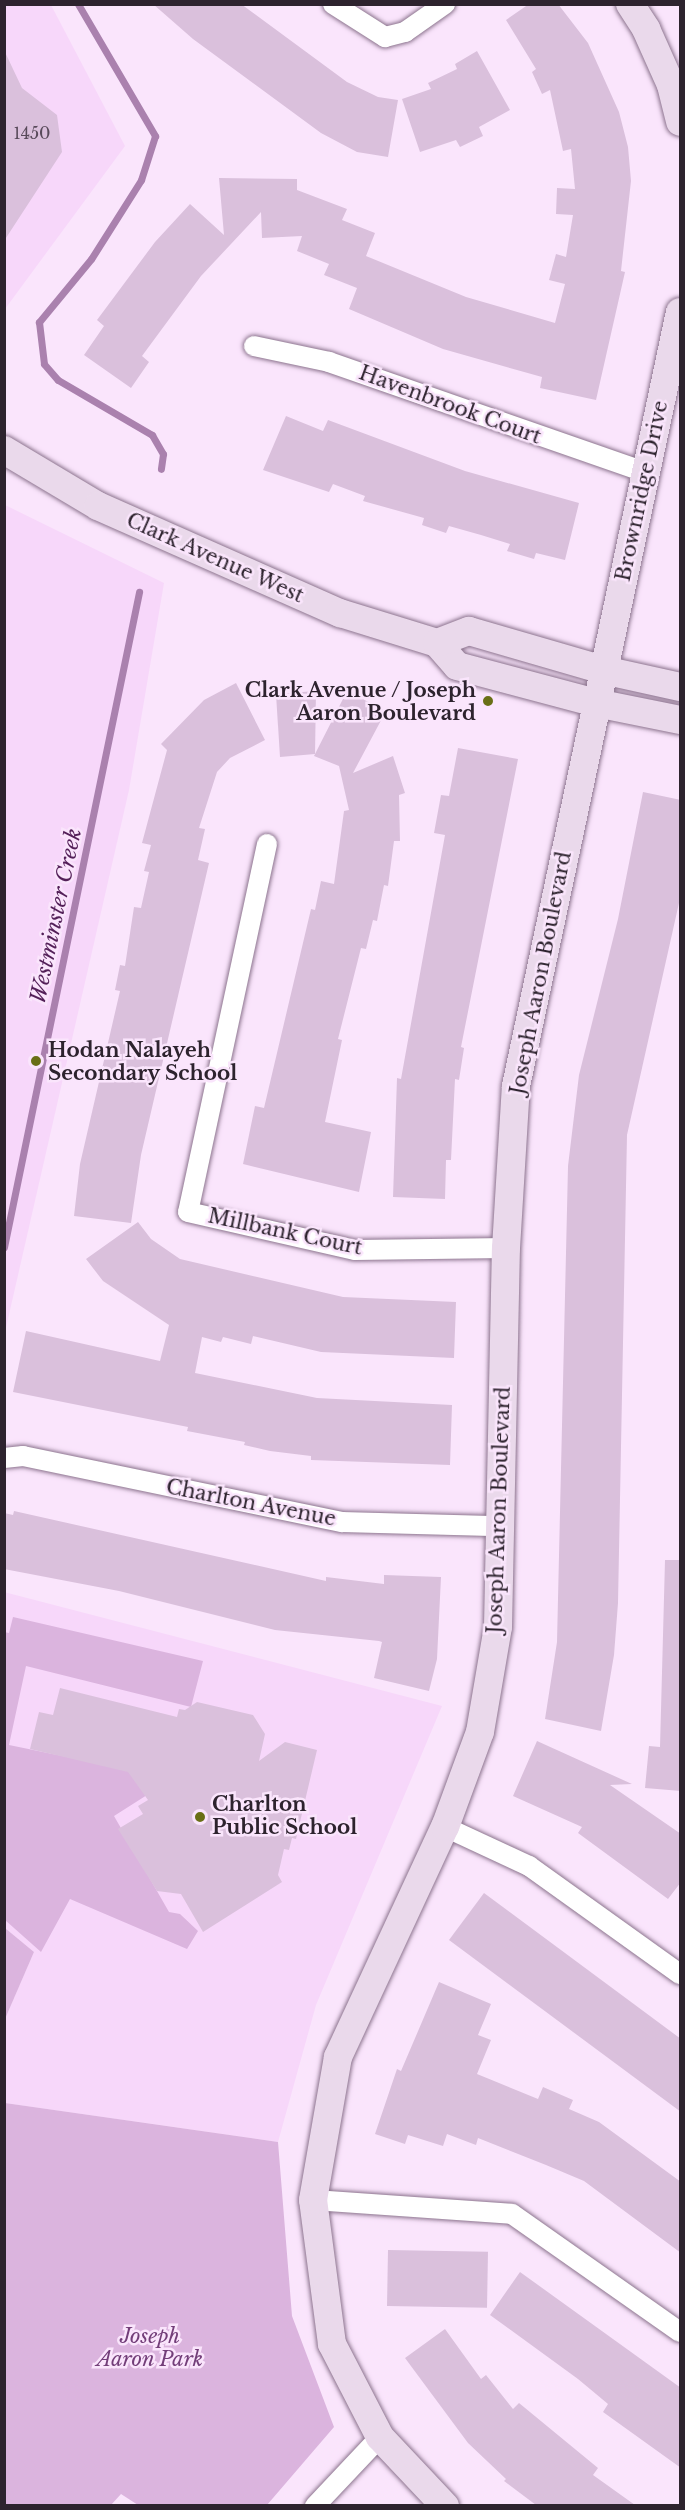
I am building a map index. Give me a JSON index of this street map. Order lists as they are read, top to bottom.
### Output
{
  "streets": {
    "street": [
      "Havenbrook Court",
      "Brownridge Drive",
      "Clark Avenue West",
      "Joseph Aaron Boulevard",
      "Millbank Court",
      "Charlton Avenue"
    ]
  },
  "crossings": [
    ["Havenbrook Court", "Brownridge Drive"],
    ["Brownridge Drive", "Joseph Aaron Boulevard"],
    ["Joseph Aaron Boulevard", "Millbank Court"],
    ["Joseph Aaron Boulevard", "Charlton Avenue"]
  ],
  "water": ["Westminster Creek"],
  "parks": ["Joseph Aaron Park"],
  "places": ["Clark Avenue / Joseph Aaron Boulevard", "Hodan Nalayeh Secondary School", "Charlton Public School"],
  "house_numbers": ["1450"]
}
